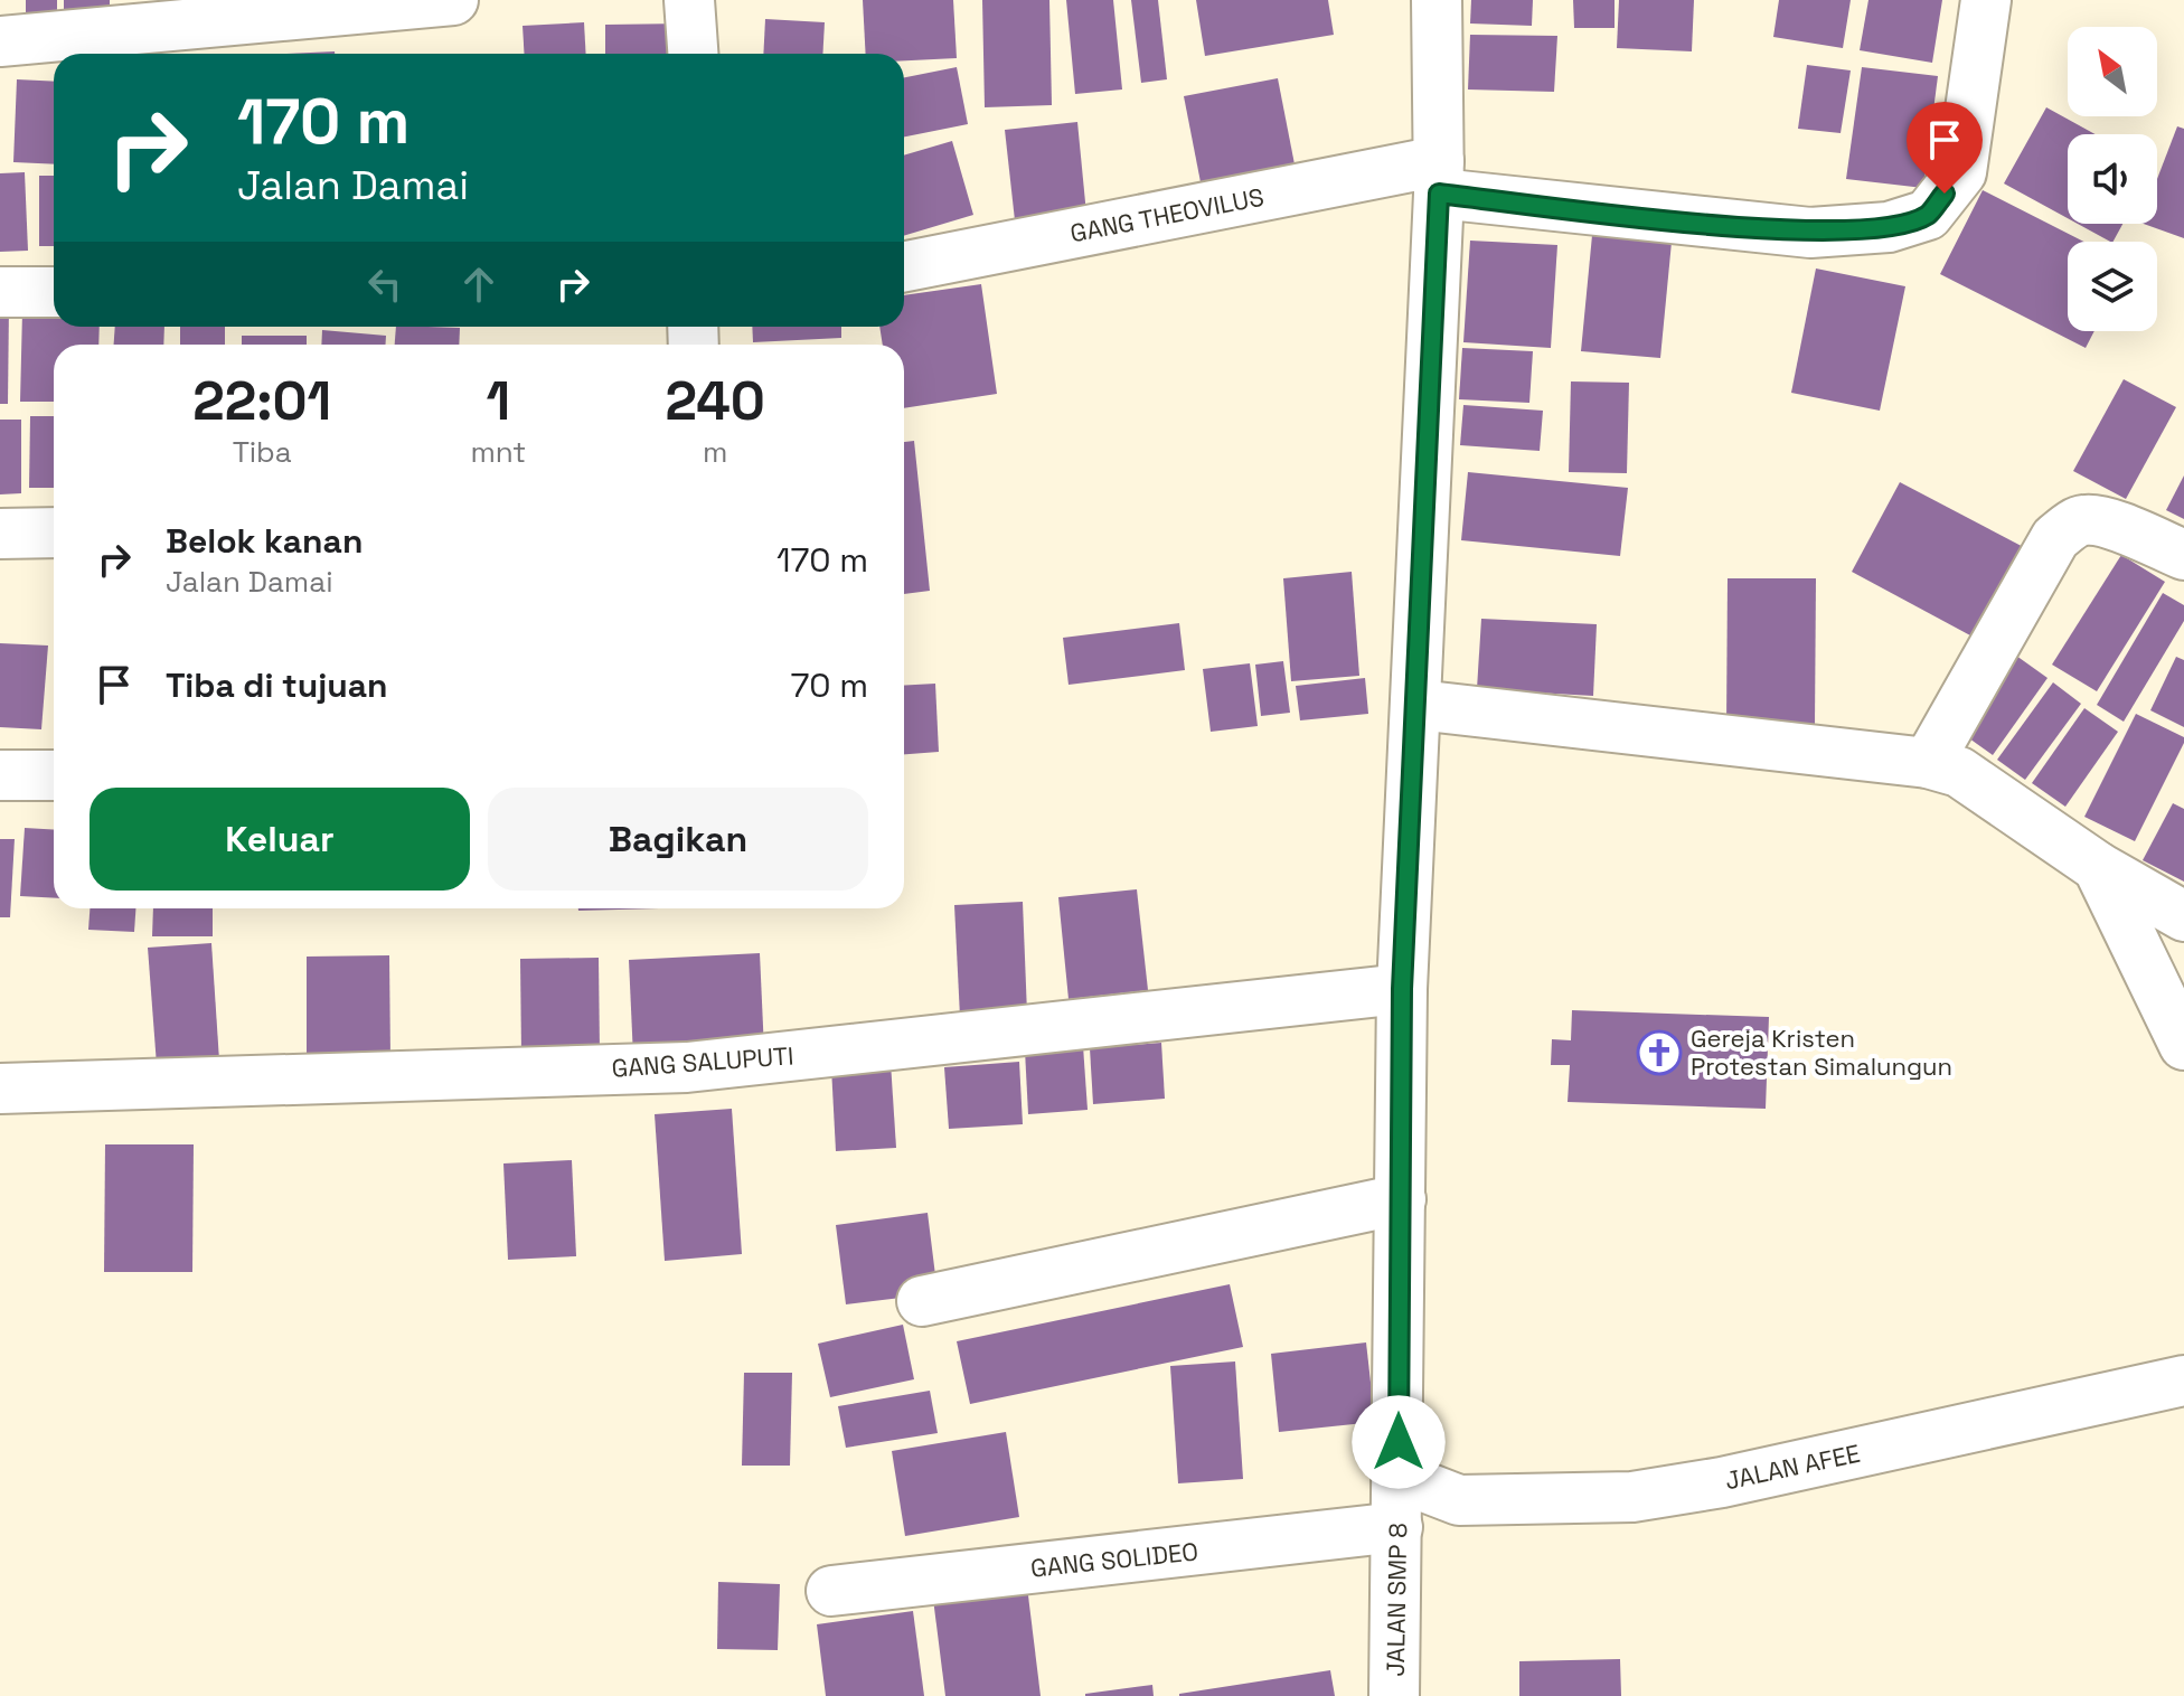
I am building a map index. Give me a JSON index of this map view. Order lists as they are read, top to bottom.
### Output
{
  "streets": {
    "street": [
      "GANG THEOVILUS",
      "GANG SALUPUTI",
      "JALAN AFEE",
      "GANG SOLIDEO",
      "JALAN SMP 8"
    ]
  },
  "crossings": [
    ["GANG THEOVILUS", "JALAN SMP 8"],
    ["GANG SALUPUTI", "JALAN SMP 8"],
    ["JALAN AFEE", "JALAN SMP 8"],
    ["GANG SOLIDEO", "JALAN SMP 8"]
  ],
  "places": {
    "church": ["Gereja Kristen Protestan Simalungun"]
  },
  "north": "top left",
  "page": {
    "turn": ["170 m", "Jalan Damai"],
    "eta": [
      "22:01",
      "Tiba",
      "1",
      "mnt",
      "240",
      "m"
    ],
    "list": [
      {
        "name": "Belok kanan",
        "note": "Jalan Damai",
        "value": "170 m"
      },
      {
        "name": "Tiba di tujuan",
        "value": "70 m"
      }
    ],
    "buttons": ["Keluar", "Bagikan"]
  }
}
